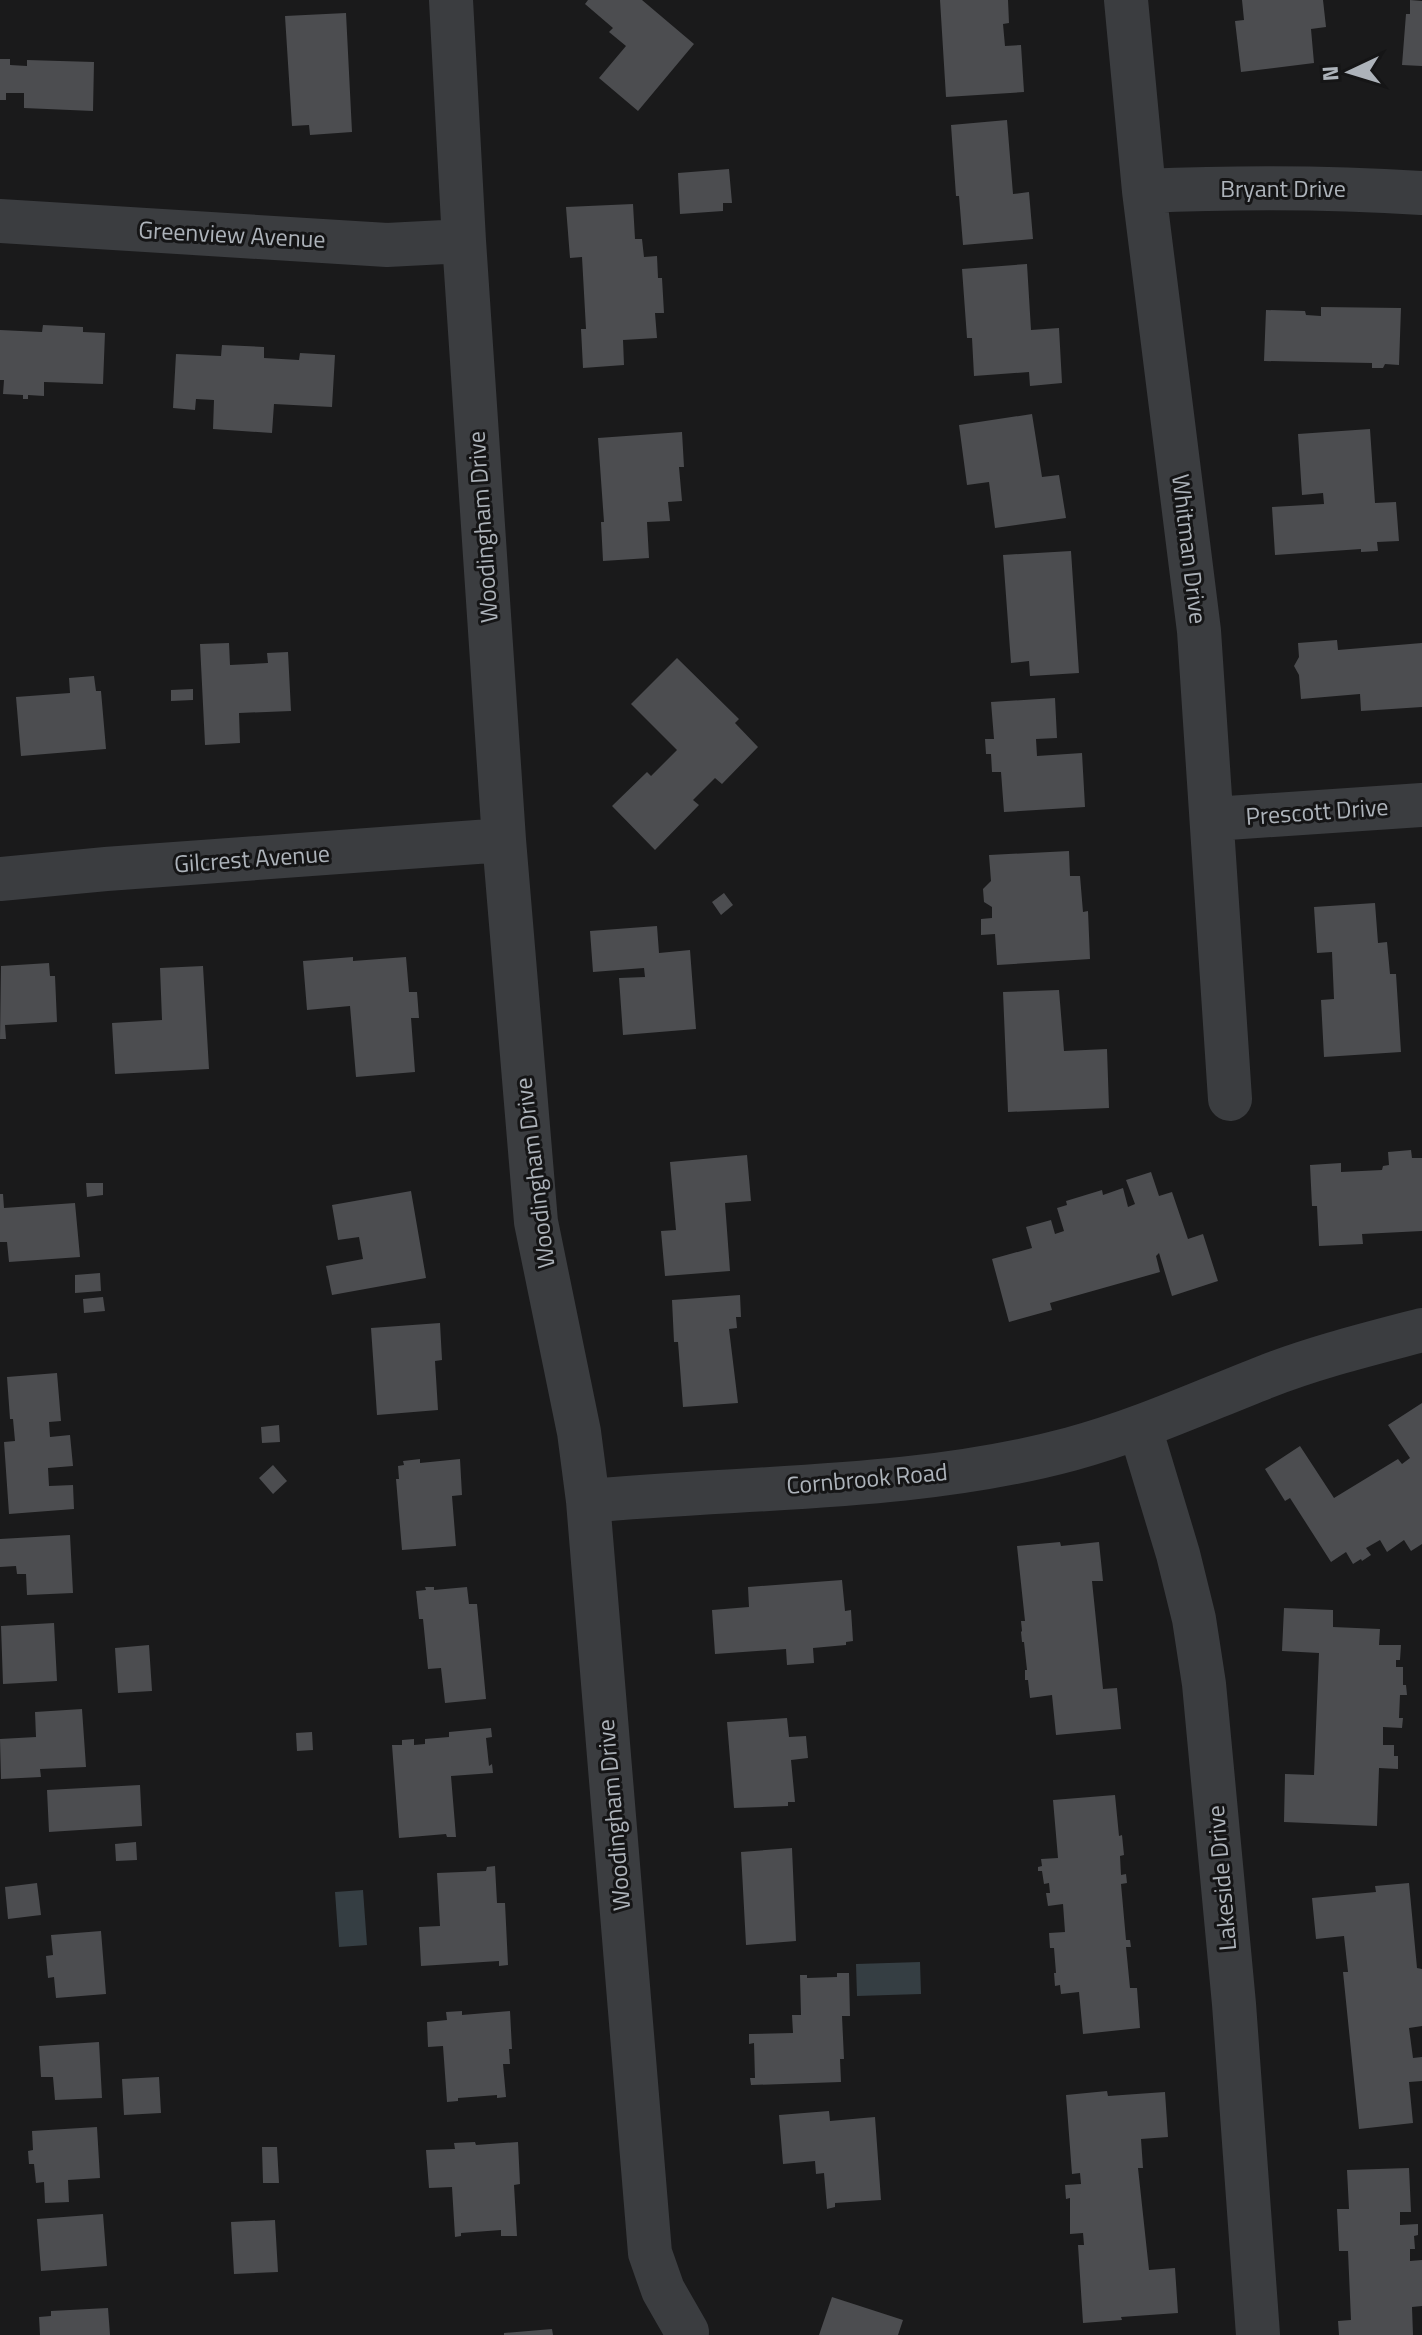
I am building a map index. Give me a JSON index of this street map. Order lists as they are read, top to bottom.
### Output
{
  "streets": {
    "street": [
      "Bryant Drive",
      "Greenview Avenue",
      "Woodingham Drive",
      "Whitman Drive",
      "Prescott Drive",
      "Gilcrest Avenue",
      "Cornbrook Road",
      "Lakeside Drive"
    ]
  },
  "crossings": [
    ["Bryant Drive", "Whitman Drive"],
    ["Greenview Avenue", "Woodingham Drive"],
    ["Woodingham Drive", "Gilcrest Avenue"],
    ["Woodingham Drive", "Cornbrook Road"],
    ["Whitman Drive", "Prescott Drive"],
    ["Cornbrook Road", "Lakeside Drive"]
  ],
  "north": "left"
}
